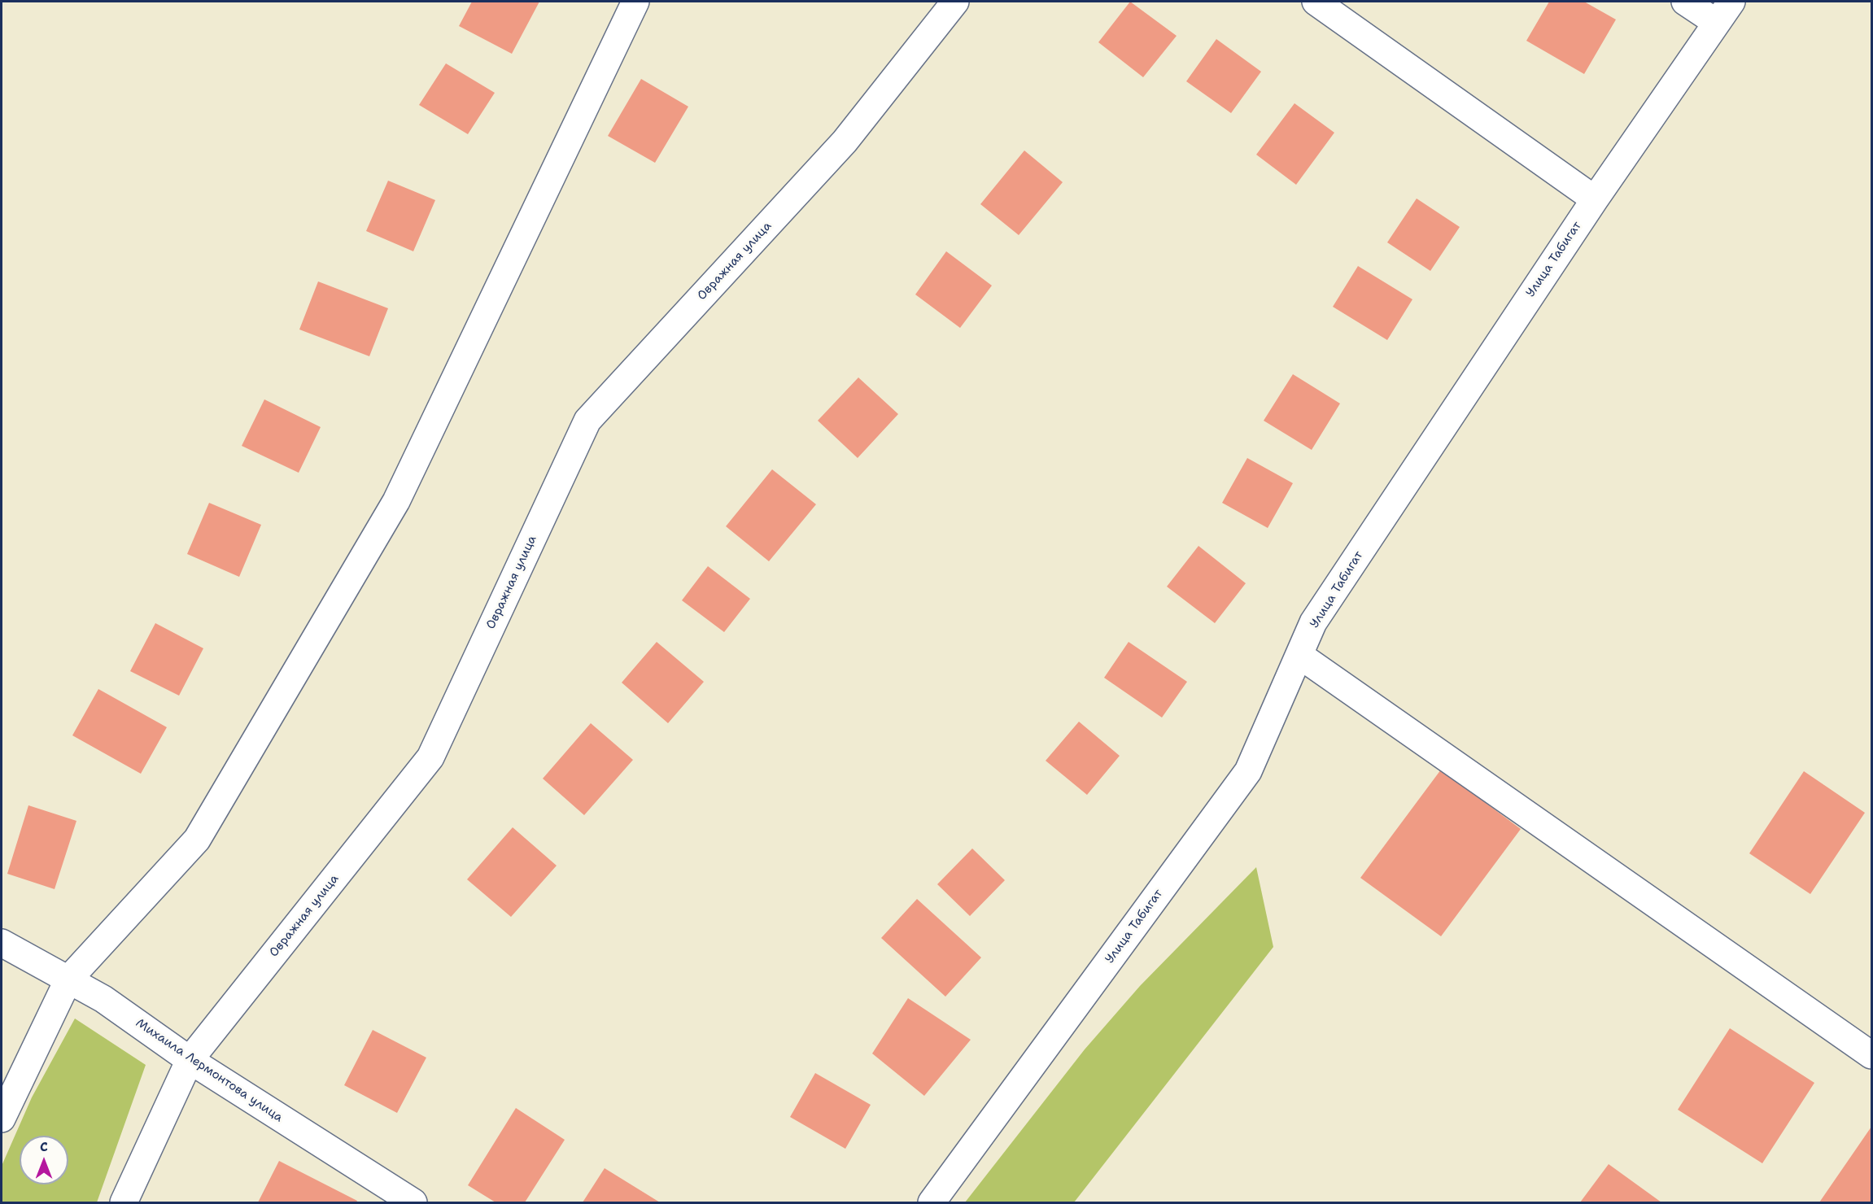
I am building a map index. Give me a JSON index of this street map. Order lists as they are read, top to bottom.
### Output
{
  "streets": {
    "street": ["Улица Табигат", "Овражная улица", "Михаила Лермонтова улица"]
  },
  "crossings": [
    ["Овражная улица", "Михаила Лермонтова улица"]
  ],
  "north": "top"
}
